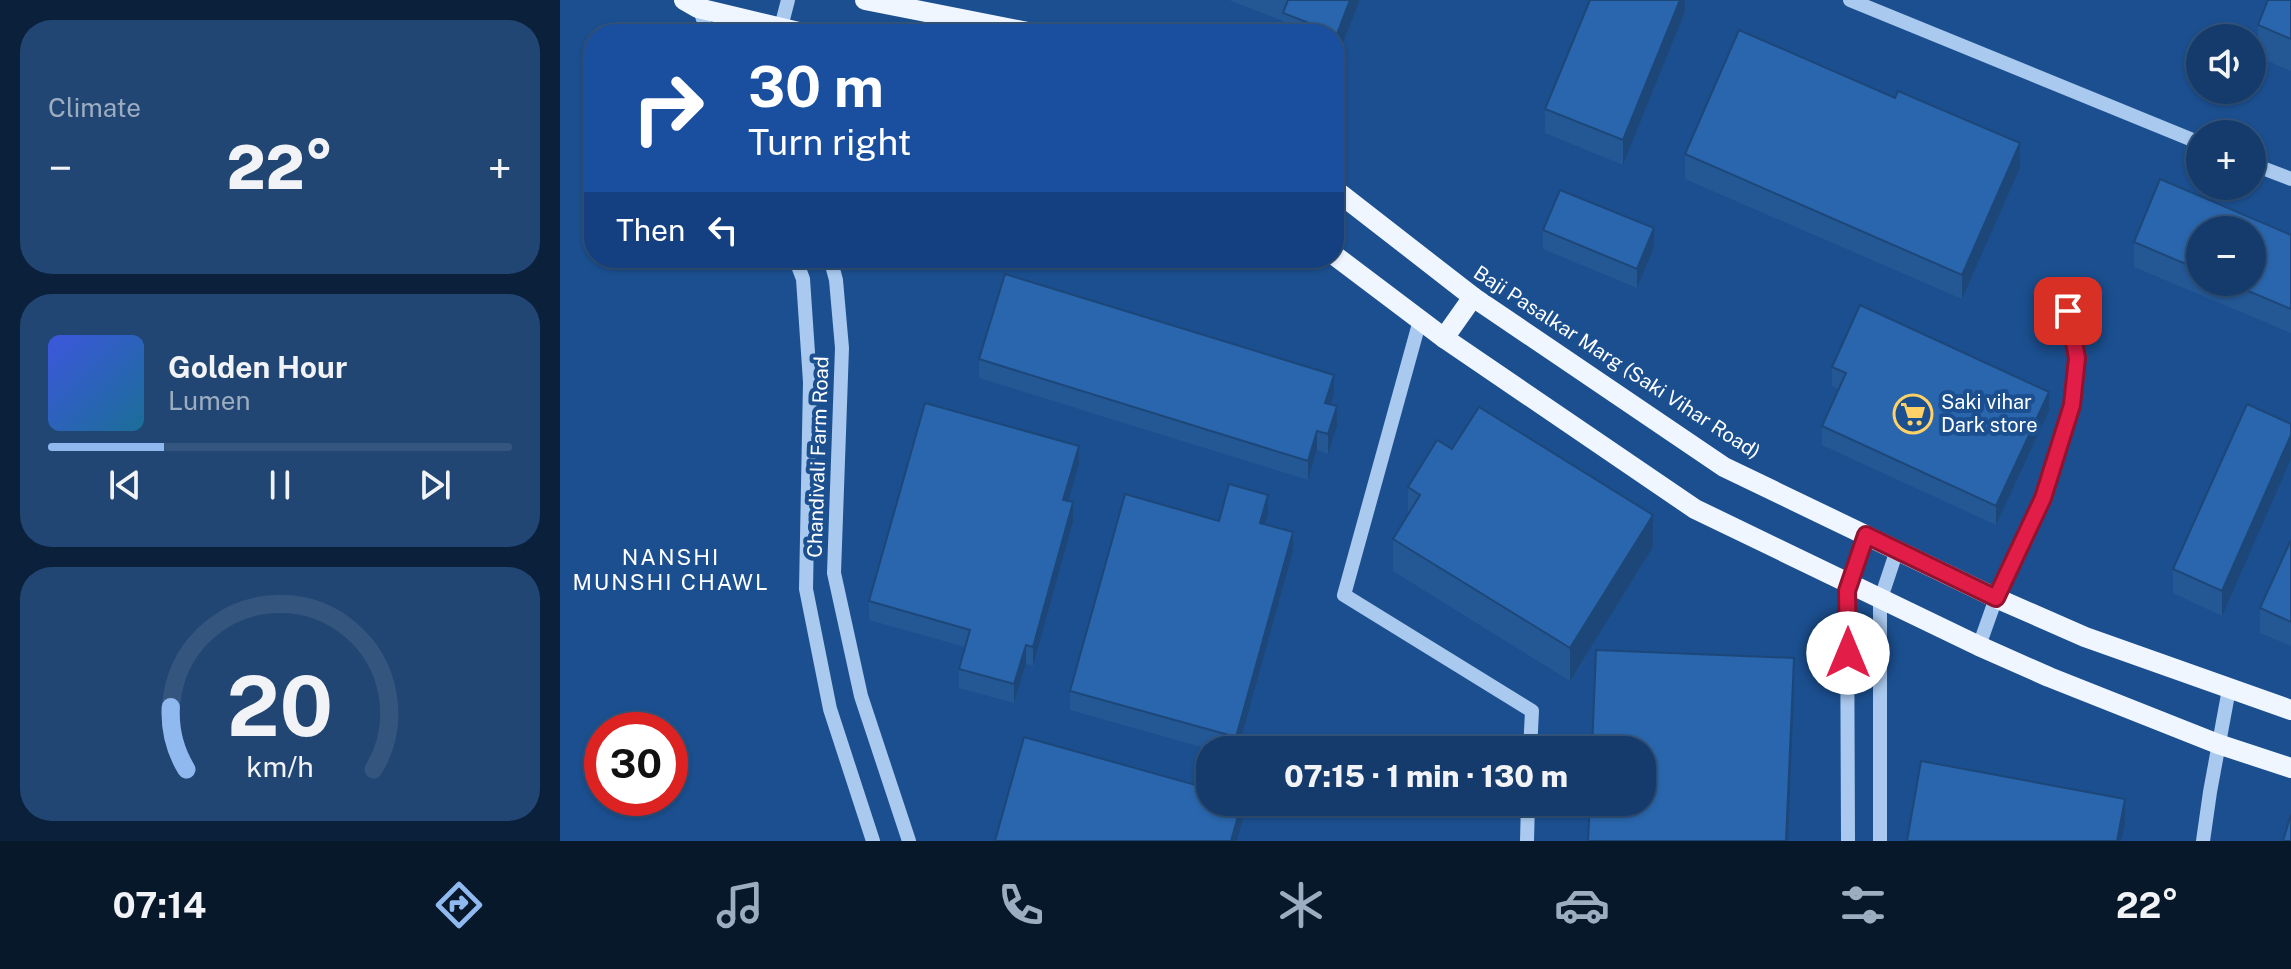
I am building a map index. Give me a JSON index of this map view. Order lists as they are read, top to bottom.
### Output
{
  "streets": {
    "main road": ["Baji Pasalkar Marg (Saki Vihar Road)"],
    "street": ["Chandivali Farm Road"]
  },
  "districts": ["NANSHI MUNSHI CHAWL"],
  "places": {
    "supermarket": ["Saki vihar Dark store"]
  },
  "page": {
    "tile": "Climate",
    "map_buttons": ["+", "−"],
    "turn": ["30 m", "Turn right"],
    "heat": ["−", "22°", "+"],
    "then": "Then",
    "song": ["Golden Hour", "Lumen"],
    "limit": "30",
    "trip": "07:15 · 1 min · 130 m",
    "tabs": ["07:14", "22°"],
    "gauge": ["20", "km/h"]
  }
}
